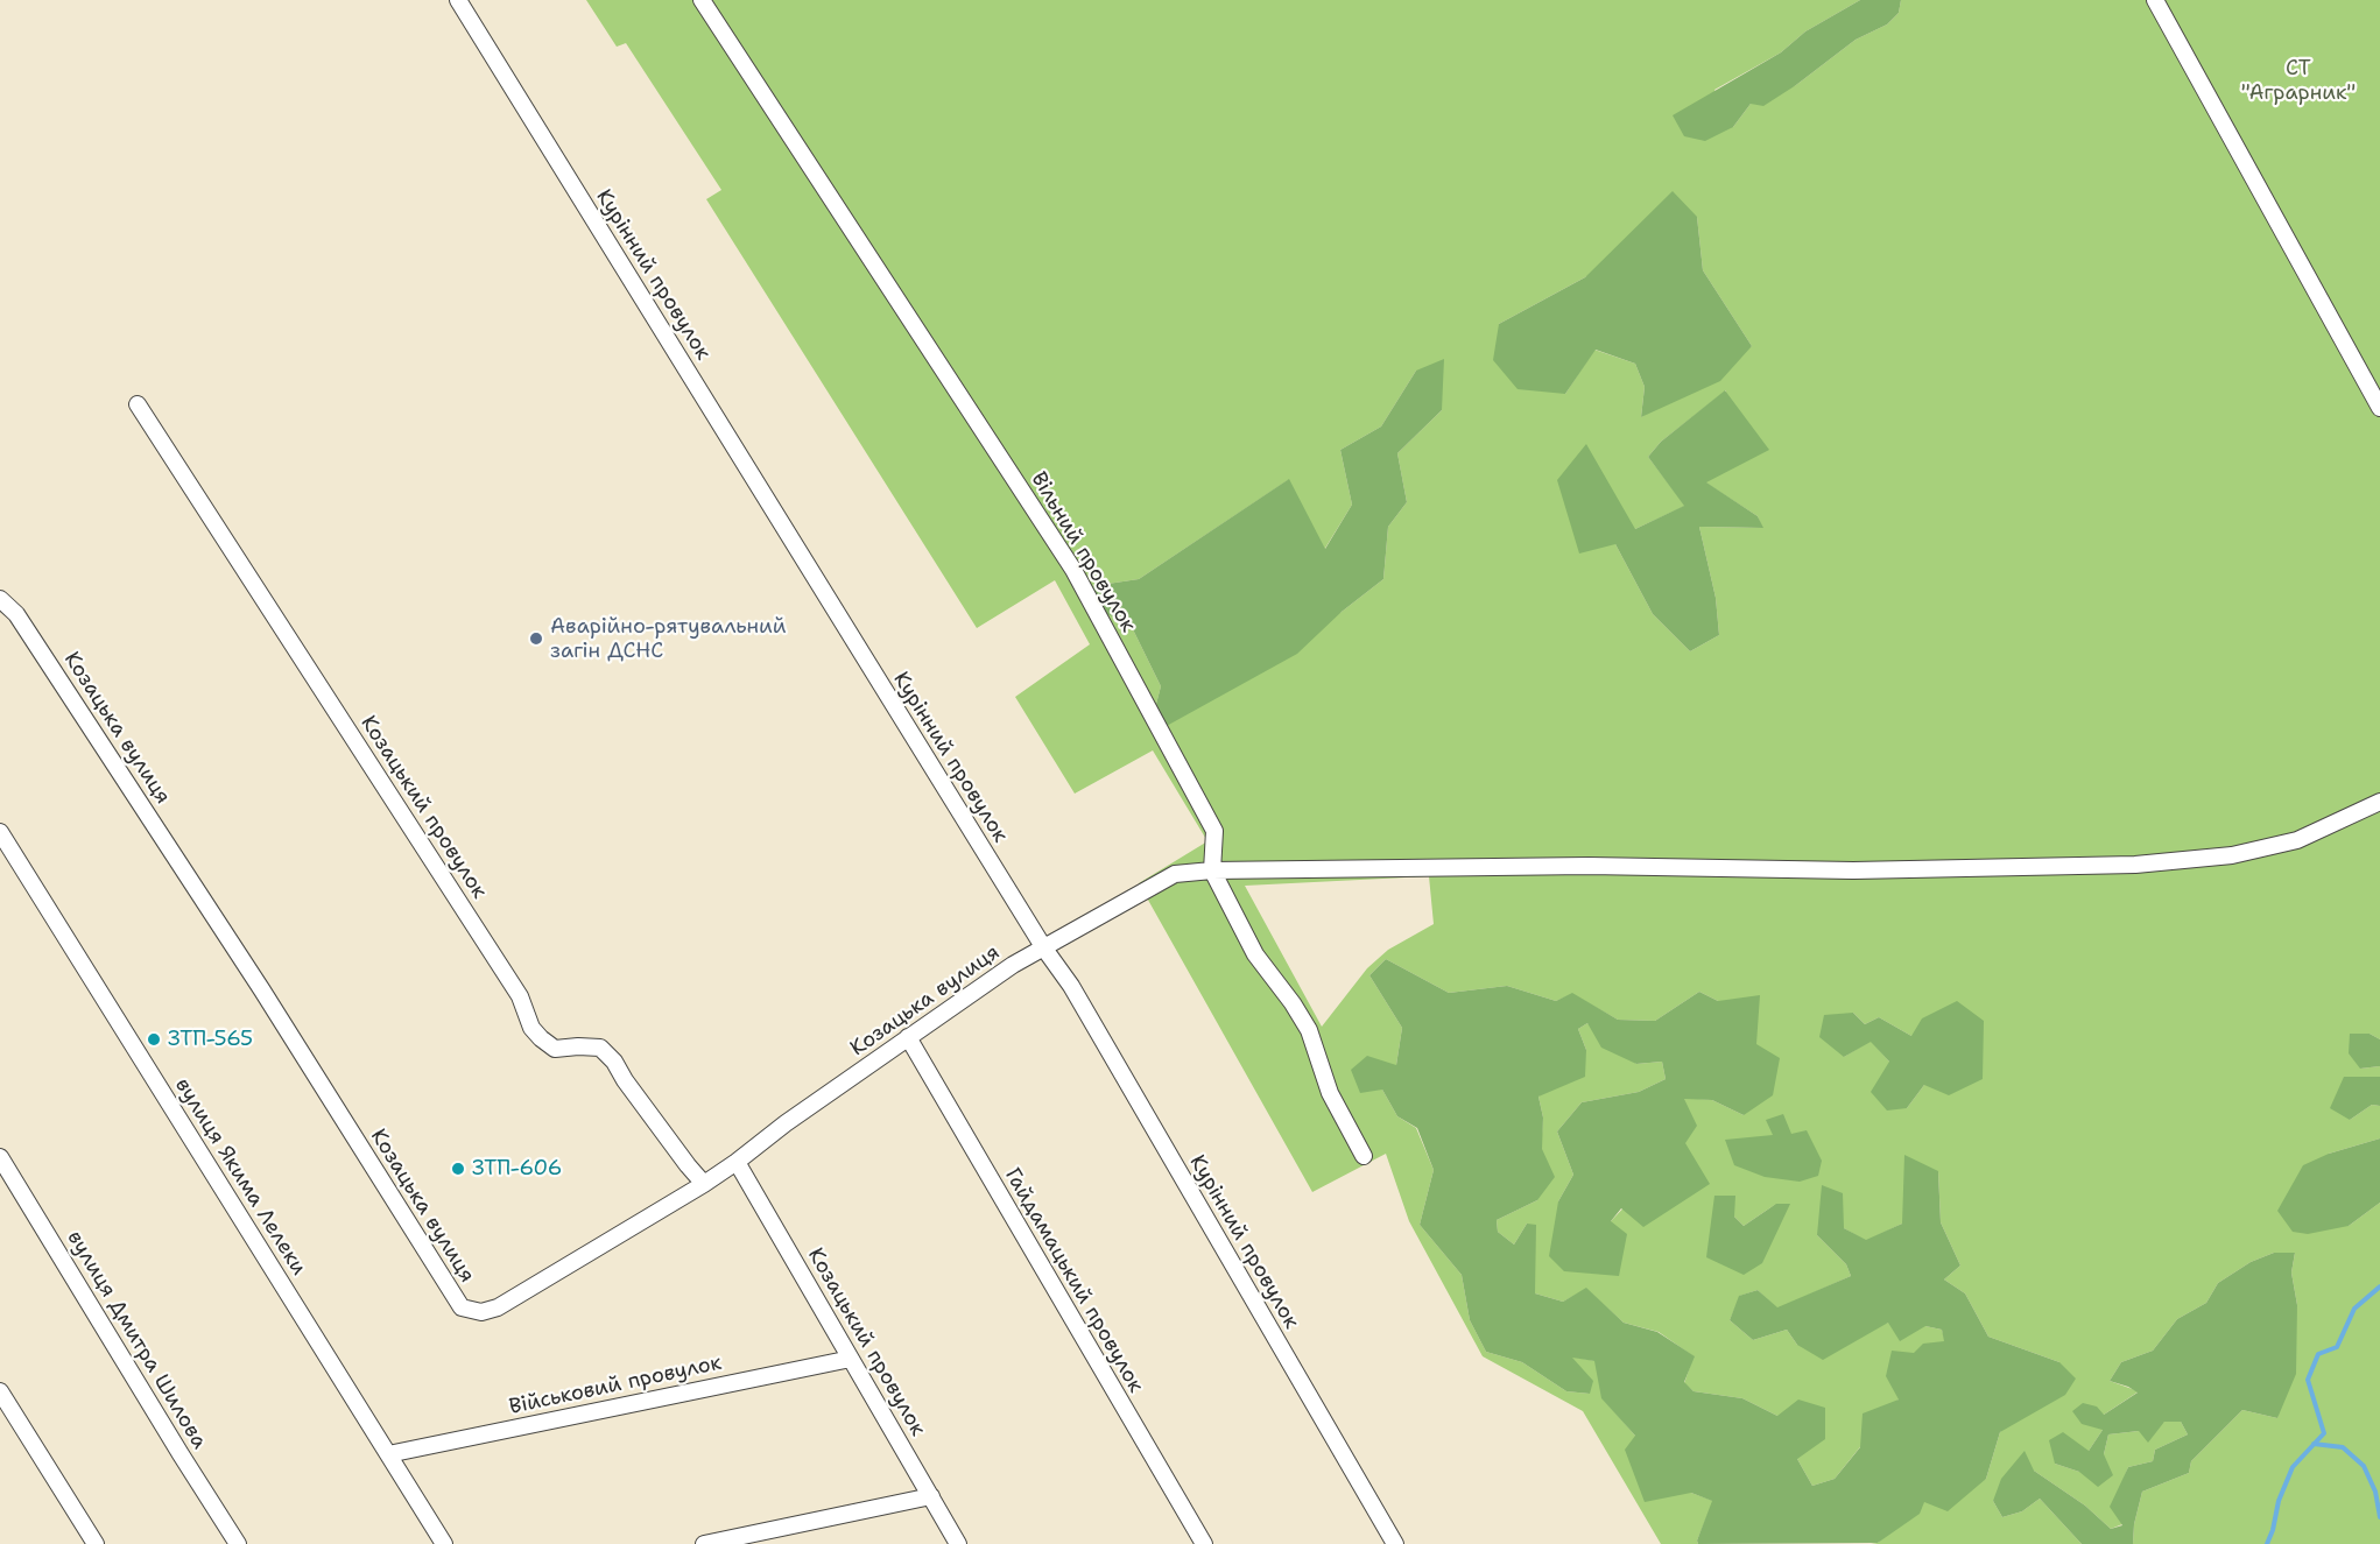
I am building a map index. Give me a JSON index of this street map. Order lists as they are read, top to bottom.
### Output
{
  "streets": {
    "street": [
      "Курінний провулок",
      "Вільний провулок",
      "Козацька вулиця",
      "Козацький провулок",
      "вулиця Якима Лелеки",
      "Гайдамацький провулок",
      "вулиця Дмитра Шилова",
      "Військовий провулок"
    ]
  },
  "crossings": [
    ["Курінний провулок", "Козацька вулиця"],
    ["Вільний провулок", "Козацька вулиця"],
    ["Козацька вулиця", "Козацький провулок"],
    ["Козацька вулиця", "Гайдамацький провулок"],
    ["Козацький провулок", "Військовий провулок"],
    ["вулиця Якима Лелеки", "Військовий провулок"]
  ],
  "parks": ["СТ \"Аграрник\""],
  "places": ["Аварійно-рятувальний загін ДСНС", "ЗТП-565", "ЗТП-606"]
}
